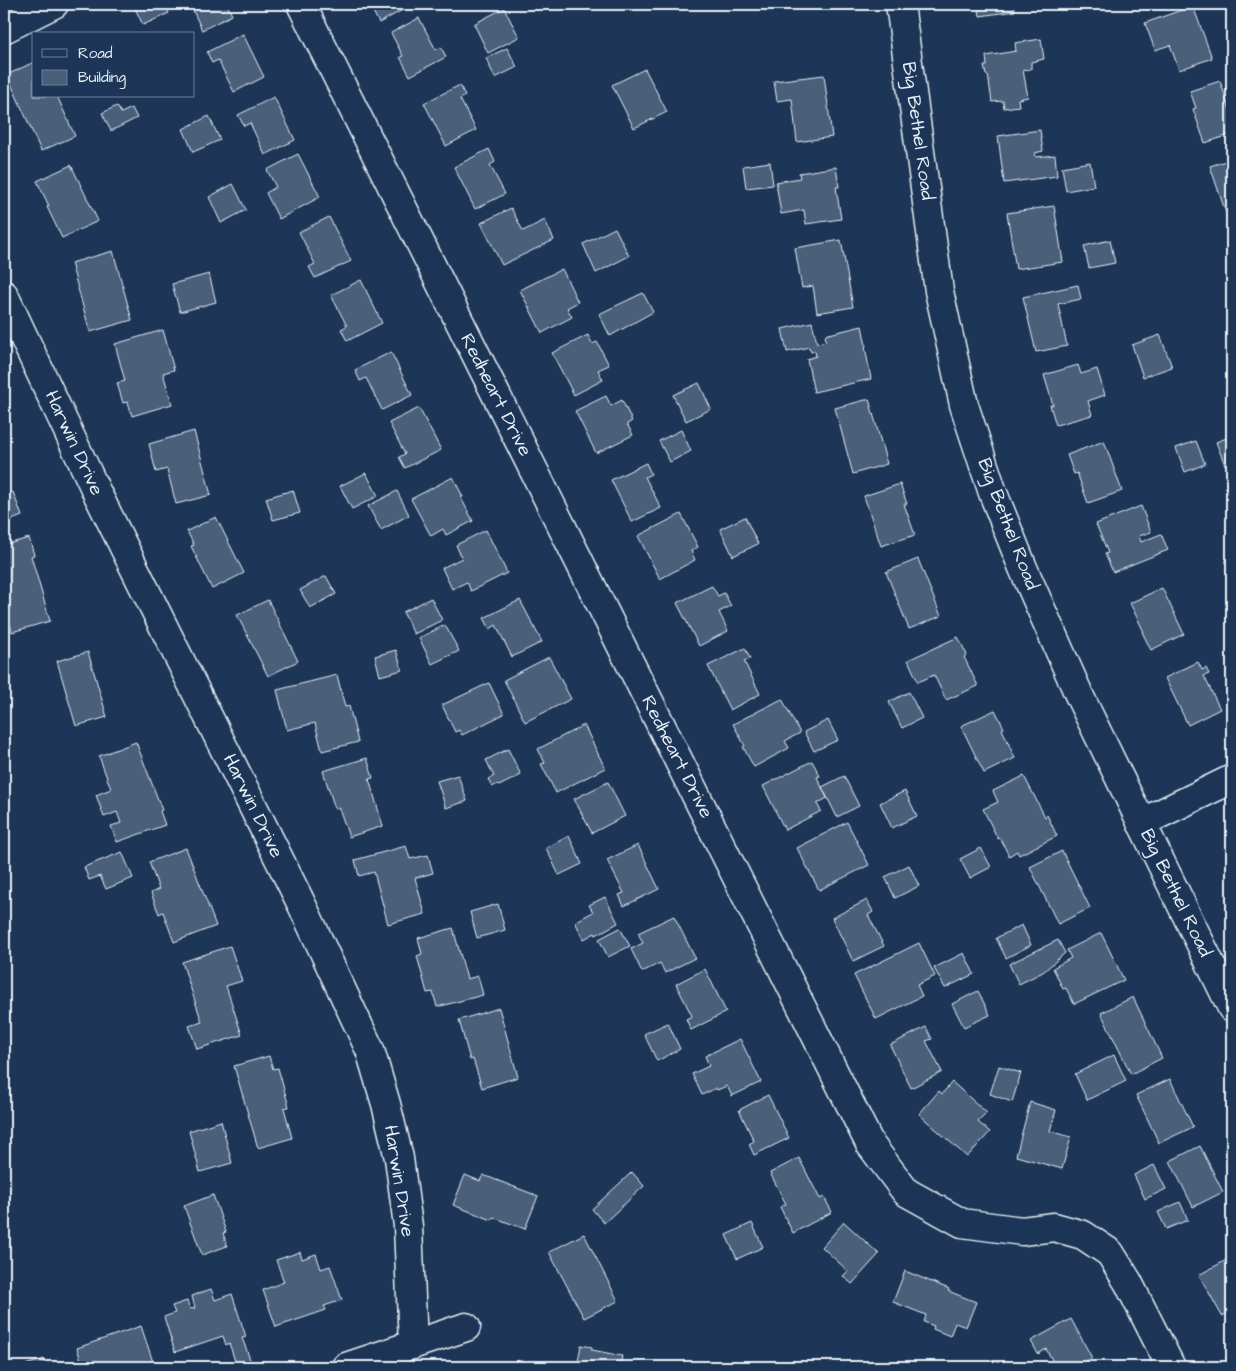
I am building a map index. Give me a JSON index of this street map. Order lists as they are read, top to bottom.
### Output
{
  "streets": {
    "street": ["Big Bethel Road", "Redheart Drive", "Harwin Drive"]
  },
  "legend": ["Road", "Building"]
}
